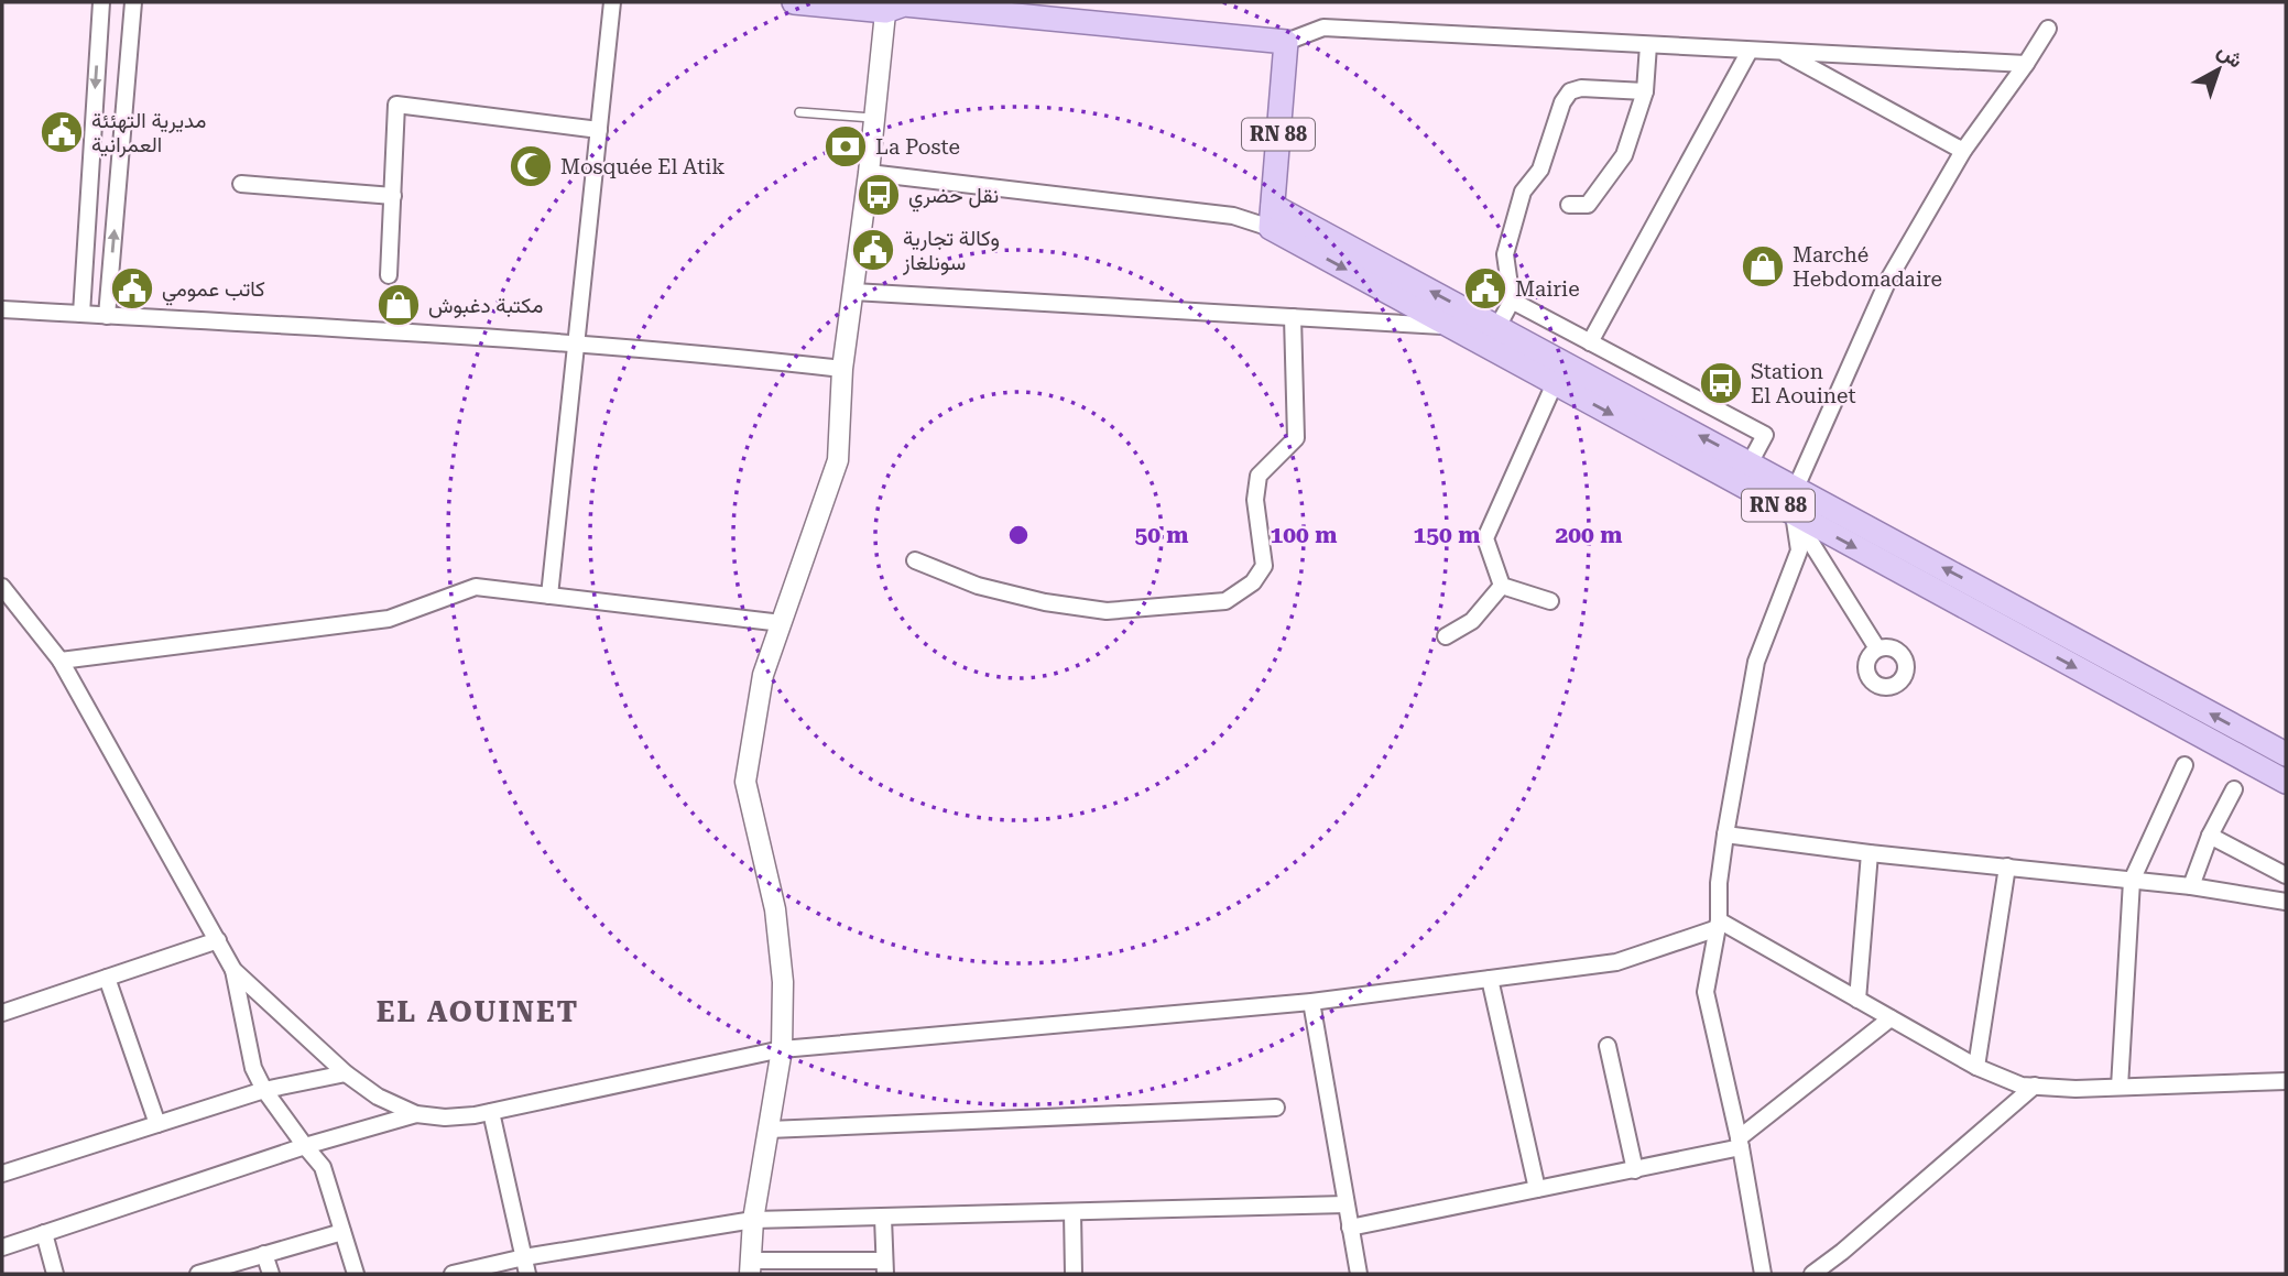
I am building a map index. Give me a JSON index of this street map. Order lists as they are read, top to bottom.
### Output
{
  "streets": {
    "main road": ["RN 88"]
  },
  "districts": ["EL AOUINET"],
  "places": {
    "public building": [
      "مديرية التهئئة العمرانية",
      "وكالة تجارية سونلغاز",
      "كاتب عمومي",
      "Mairie"
    ],
    "bank": ["La Poste"],
    "mosque": ["Mosquée El Atik"],
    "bus stop": ["نقل حضري", "Station El Aouinet"],
    "shop": ["Marché Hebdomadaire", "مكتبة دغبوش"]
  },
  "north": "top right",
  "rings": [
    "50 m",
    "100 m",
    "150 m",
    "200 m"
  ]
}
